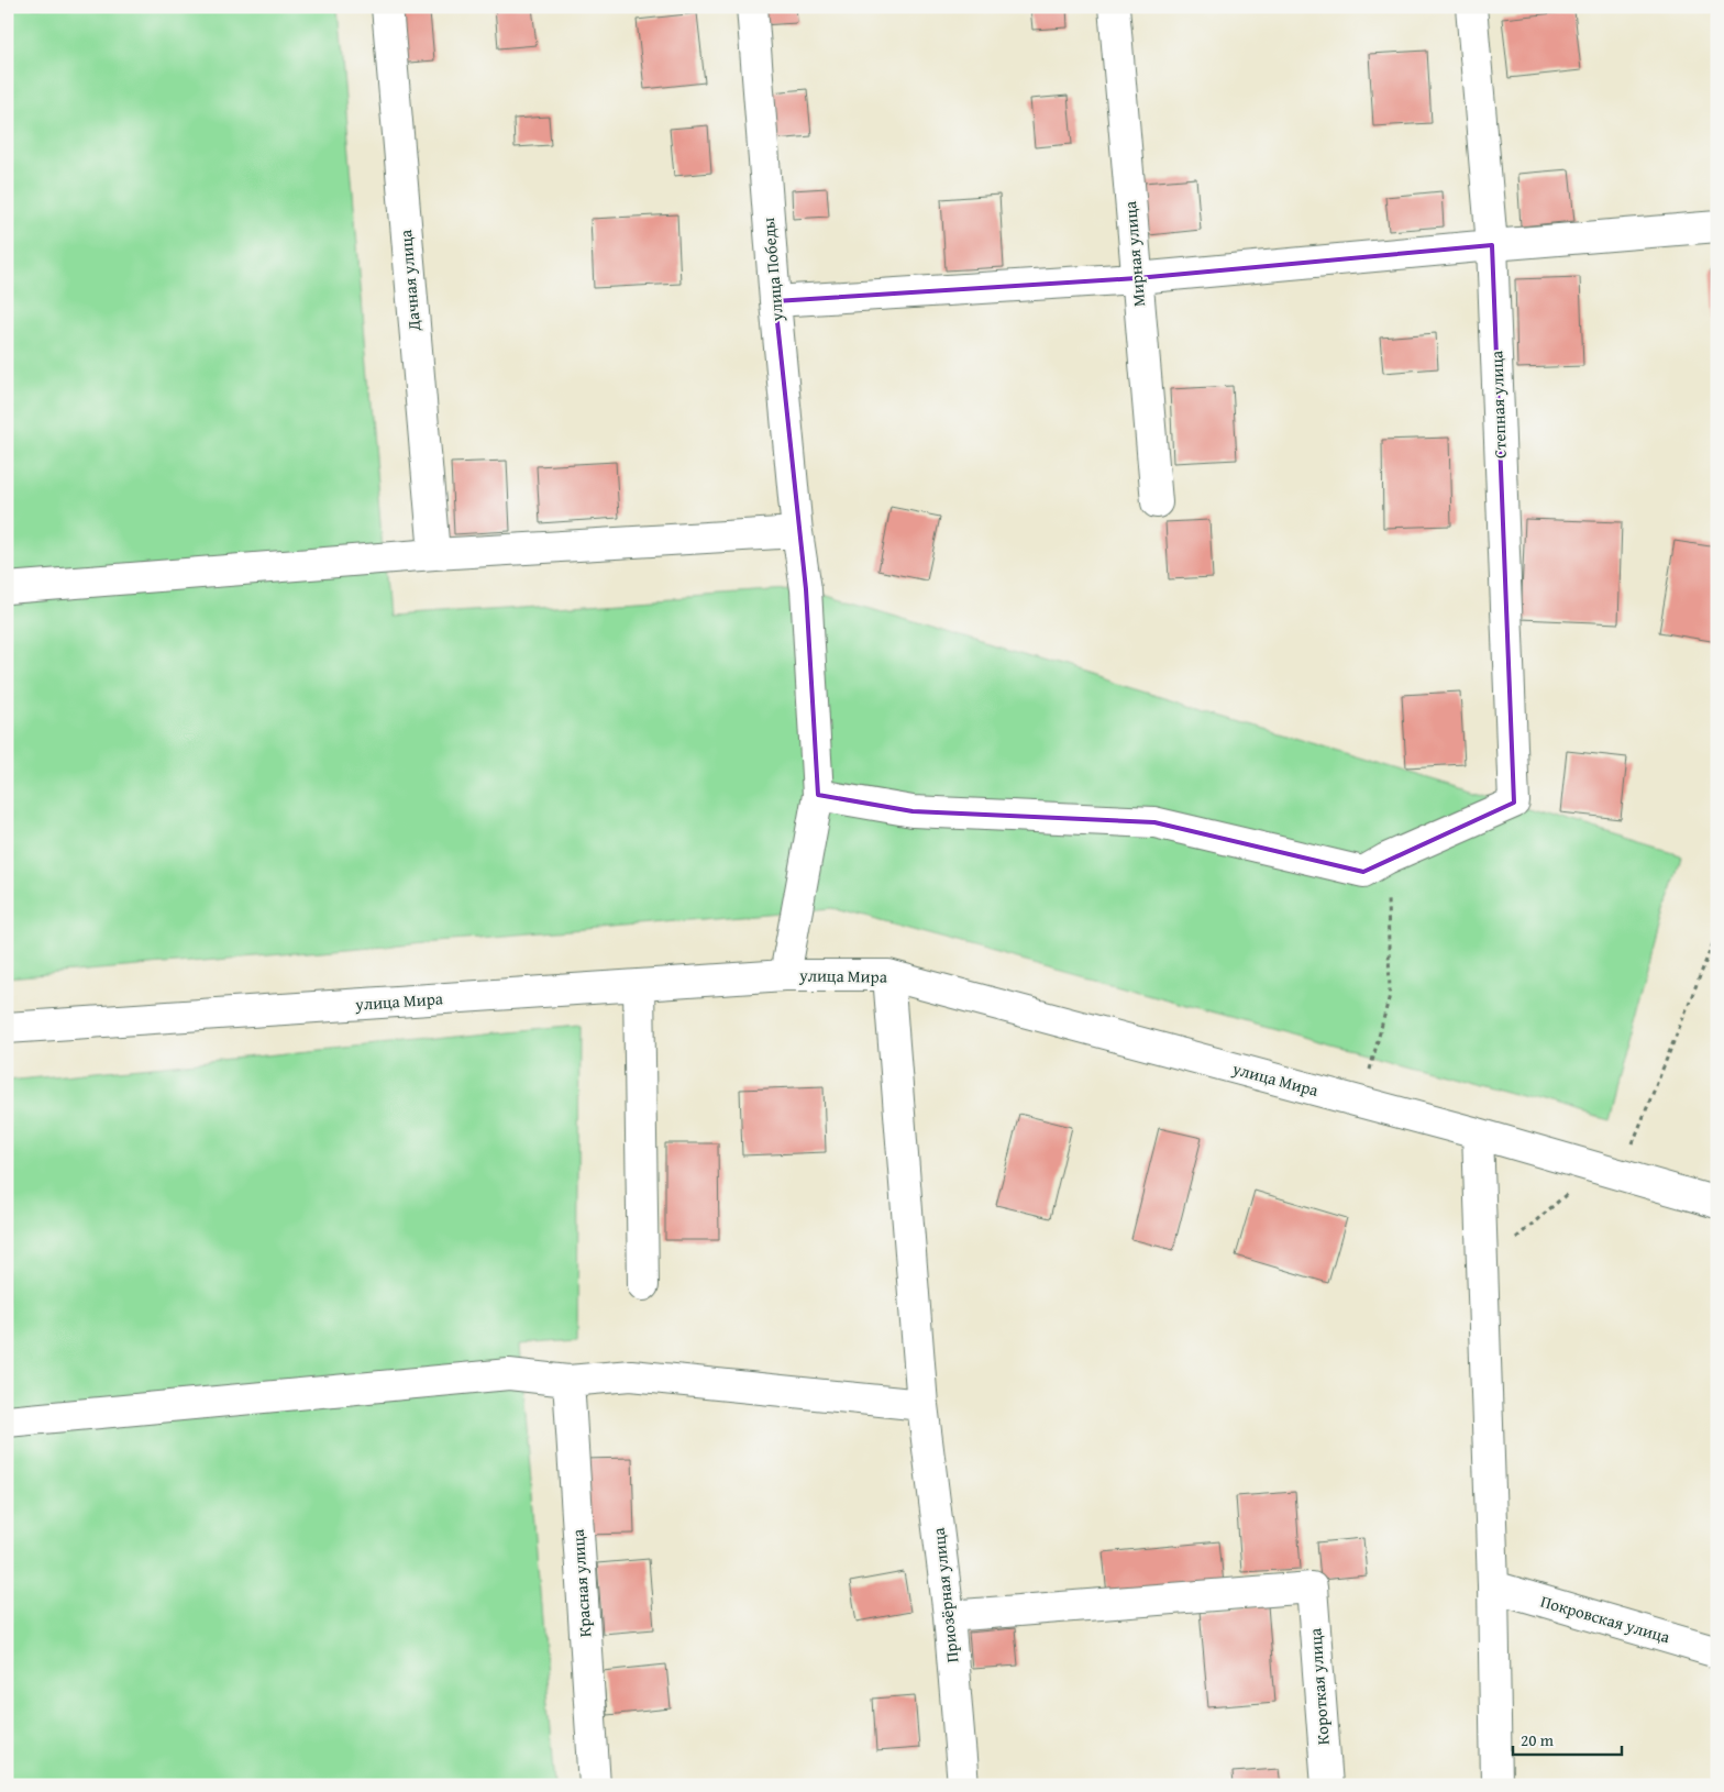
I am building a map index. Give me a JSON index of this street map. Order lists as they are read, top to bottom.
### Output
{
  "streets": {
    "street": [
      "Мирная улица",
      "улица Победы",
      "Дачная улица",
      "Степная улица",
      "улица Мира",
      "Красная улица",
      "Приозёрная улица",
      "Покровская улица",
      "Короткая улица"
    ]
  },
  "crossings": [
    ["улица Победы", "улица Мира"],
    ["улица Мира", "Приозёрная улица"],
    ["Приозёрная улица", "Короткая улица"]
  ],
  "scale_bar": "20 m"
}
